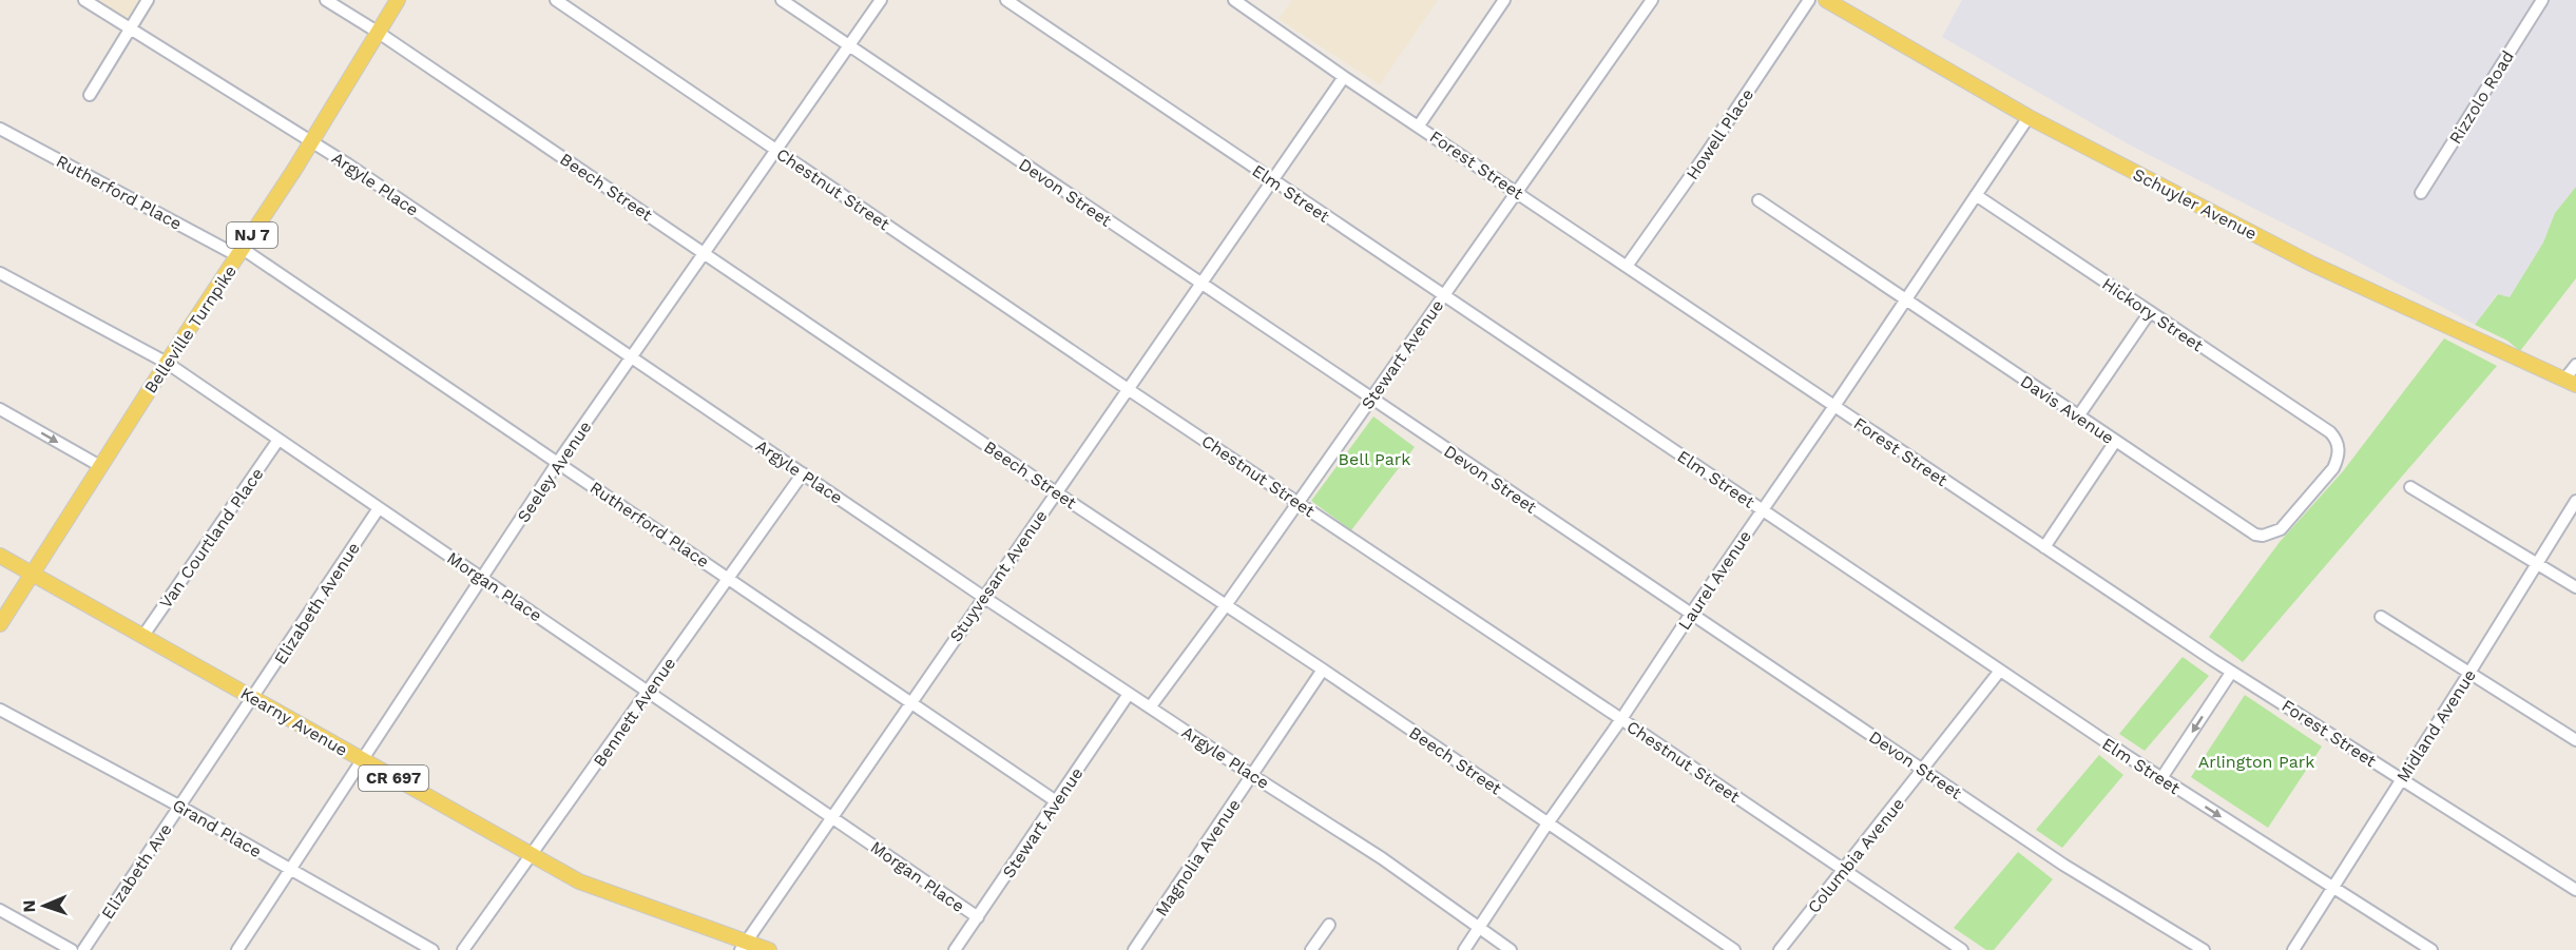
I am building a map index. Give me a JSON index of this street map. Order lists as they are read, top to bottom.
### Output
{
  "streets": {
    "main road": [
      "Schuyler Avenue",
      "NJ 7",
      "Belleville Turnpike",
      "Kearny Avenue",
      "CR 697"
    ],
    "street": [
      "Rizzolo Road",
      "Howell Place",
      "Forest Street",
      "Argyle Place",
      "Beech Street",
      "Chestnut Street",
      "Rutherford Place",
      "Devon Street",
      "Elm Street",
      "Hickory Street",
      "Stewart Avenue",
      "Davis Avenue",
      "Seeley Avenue",
      "Van Courtland Place",
      "Stuyvesant Avenue",
      "Laurel Avenue",
      "Morgan Place",
      "Elizabeth Avenue",
      "Bennett Avenue",
      "Midland Avenue",
      "Grand Place",
      "Columbia Avenue",
      "Magnolia Avenue",
      "Elizabeth Ave"
    ]
  },
  "crossings": [
    ["Howell Place", "Forest Street"],
    ["Forest Street", "Stewart Avenue"],
    ["Forest Street", "Stuyvesant Avenue"],
    ["Forest Street", "Laurel Avenue"],
    ["Forest Street", "Midland Avenue"],
    ["Argyle Place", "Belleville Turnpike"],
    ["Argyle Place", "Stewart Avenue"],
    ["Argyle Place", "Seeley Avenue"],
    ["Argyle Place", "Stuyvesant Avenue"],
    ["Argyle Place", "Laurel Avenue"],
    ["Argyle Place", "Bennett Avenue"],
    ["Argyle Place", "Magnolia Avenue"],
    ["Beech Street", "Belleville Turnpike"],
    ["Beech Street", "Stewart Avenue"],
    ["Beech Street", "Seeley Avenue"],
    ["Beech Street", "Stuyvesant Avenue"],
    ["Beech Street", "Laurel Avenue"],
    ["Beech Street", "Magnolia Avenue"],
    ["Chestnut Street", "Stewart Avenue"],
    ["Chestnut Street", "Seeley Avenue"],
    ["Chestnut Street", "Stuyvesant Avenue"],
    ["Chestnut Street", "Laurel Avenue"],
    ["Chestnut Street", "Columbia Avenue"],
    ["Rutherford Place", "Belleville Turnpike"],
    ["Rutherford Place", "Stewart Avenue"],
    ["Rutherford Place", "Seeley Avenue"],
    ["Rutherford Place", "Stuyvesant Avenue"],
    ["Rutherford Place", "Bennett Avenue"],
    ["Devon Street", "Stewart Avenue"],
    ["Devon Street", "Seeley Avenue"],
    ["Devon Street", "Stuyvesant Avenue"],
    ["Devon Street", "Laurel Avenue"],
    ["Devon Street", "Columbia Avenue"],
    ["Elm Street", "Stewart Avenue"],
    ["Elm Street", "Stuyvesant Avenue"],
    ["Elm Street", "Laurel Avenue"],
    ["Elm Street", "Midland Avenue"],
    ["Elm Street", "Columbia Avenue"],
    ["Schuyler Avenue", "Laurel Avenue"],
    ["Hickory Street", "Davis Avenue"],
    ["Hickory Street", "Laurel Avenue"],
    ["Belleville Turnpike", "Morgan Place"],
    ["Belleville Turnpike", "Kearny Avenue"],
    ["Stewart Avenue", "Morgan Place"],
    ["Davis Avenue", "Laurel Avenue"],
    ["Seeley Avenue", "Morgan Place"],
    ["Seeley Avenue", "Kearny Avenue"],
    ["Seeley Avenue", "Grand Place"],
    ["Van Courtland Place", "Morgan Place"],
    ["Van Courtland Place", "Kearny Avenue"],
    ["Stuyvesant Avenue", "Morgan Place"],
    ["Stuyvesant Avenue", "Kearny Avenue"],
    ["Morgan Place", "Elizabeth Avenue"],
    ["Morgan Place", "Bennett Avenue"],
    ["Elizabeth Avenue", "Kearny Avenue"],
    ["Elizabeth Avenue", "Elizabeth Ave"],
    ["Bennett Avenue", "Kearny Avenue"],
    ["Kearny Avenue", "Elizabeth Ave"],
    ["Grand Place", "Elizabeth Ave"]
  ],
  "parks": ["Bell Park", "Arlington Park"],
  "north": "left"
}
